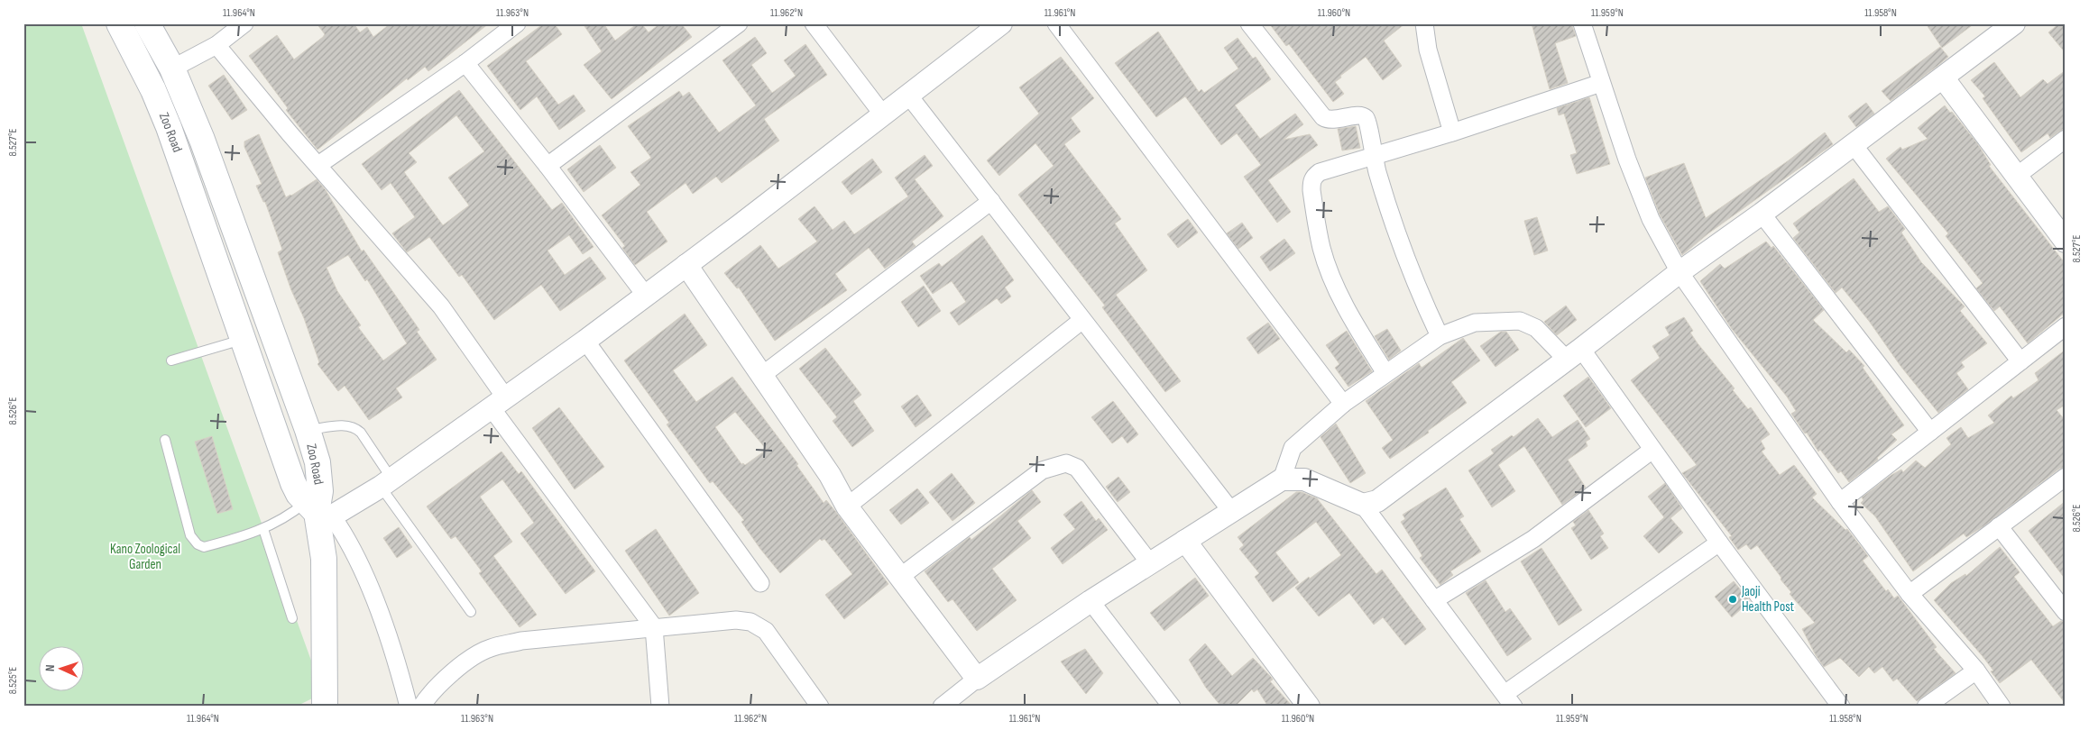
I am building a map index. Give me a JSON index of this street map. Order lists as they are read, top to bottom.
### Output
{
  "streets": {
    "main road": ["Zoo Road"]
  },
  "parks": ["Kano Zoological Garden"],
  "places": ["Jaoji Health Post"],
  "north": "left",
  "coordinates": [
    "11.964°N",
    "11.963°N",
    "11.962°N",
    "11.961°N",
    "11.960°N",
    "11.959°N",
    "11.958°N",
    "8.527°E",
    "8.526°E",
    "8.525°E"
  ]
}
